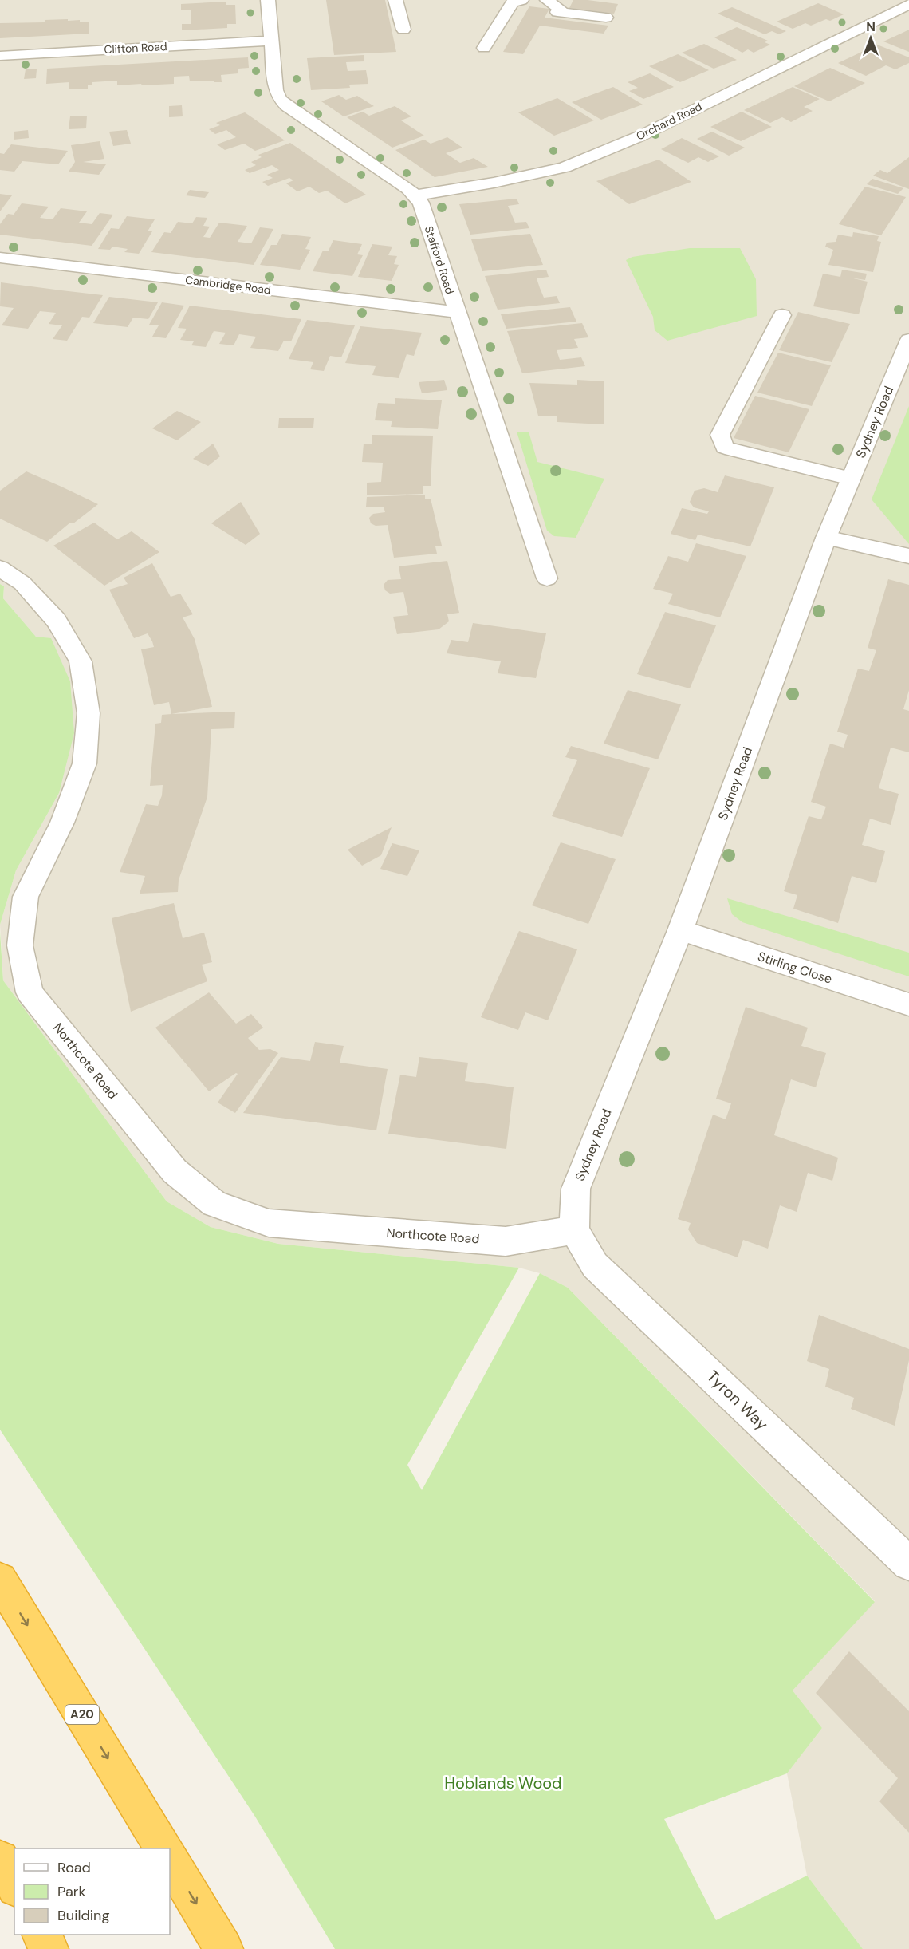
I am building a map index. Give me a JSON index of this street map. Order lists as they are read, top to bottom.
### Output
{
  "streets": {
    "highway": ["A20"],
    "street": [
      "Clifton Road",
      "Orchard Road",
      "Stafford Road",
      "Cambridge Road",
      "Sydney Road",
      "Stirling Close",
      "Northcote Road",
      "Tyron Way"
    ]
  },
  "crossings": [
    ["Clifton Road", "Stafford Road"],
    ["Orchard Road", "Stafford Road"],
    ["Stafford Road", "Cambridge Road"],
    ["Sydney Road", "Stirling Close"],
    ["Sydney Road", "Northcote Road"],
    ["Sydney Road", "Tyron Way"],
    ["Northcote Road", "Tyron Way"]
  ],
  "parks": ["Hoblands Wood"],
  "legend": ["Road", "Park", "Building"],
  "north": "top"
}
